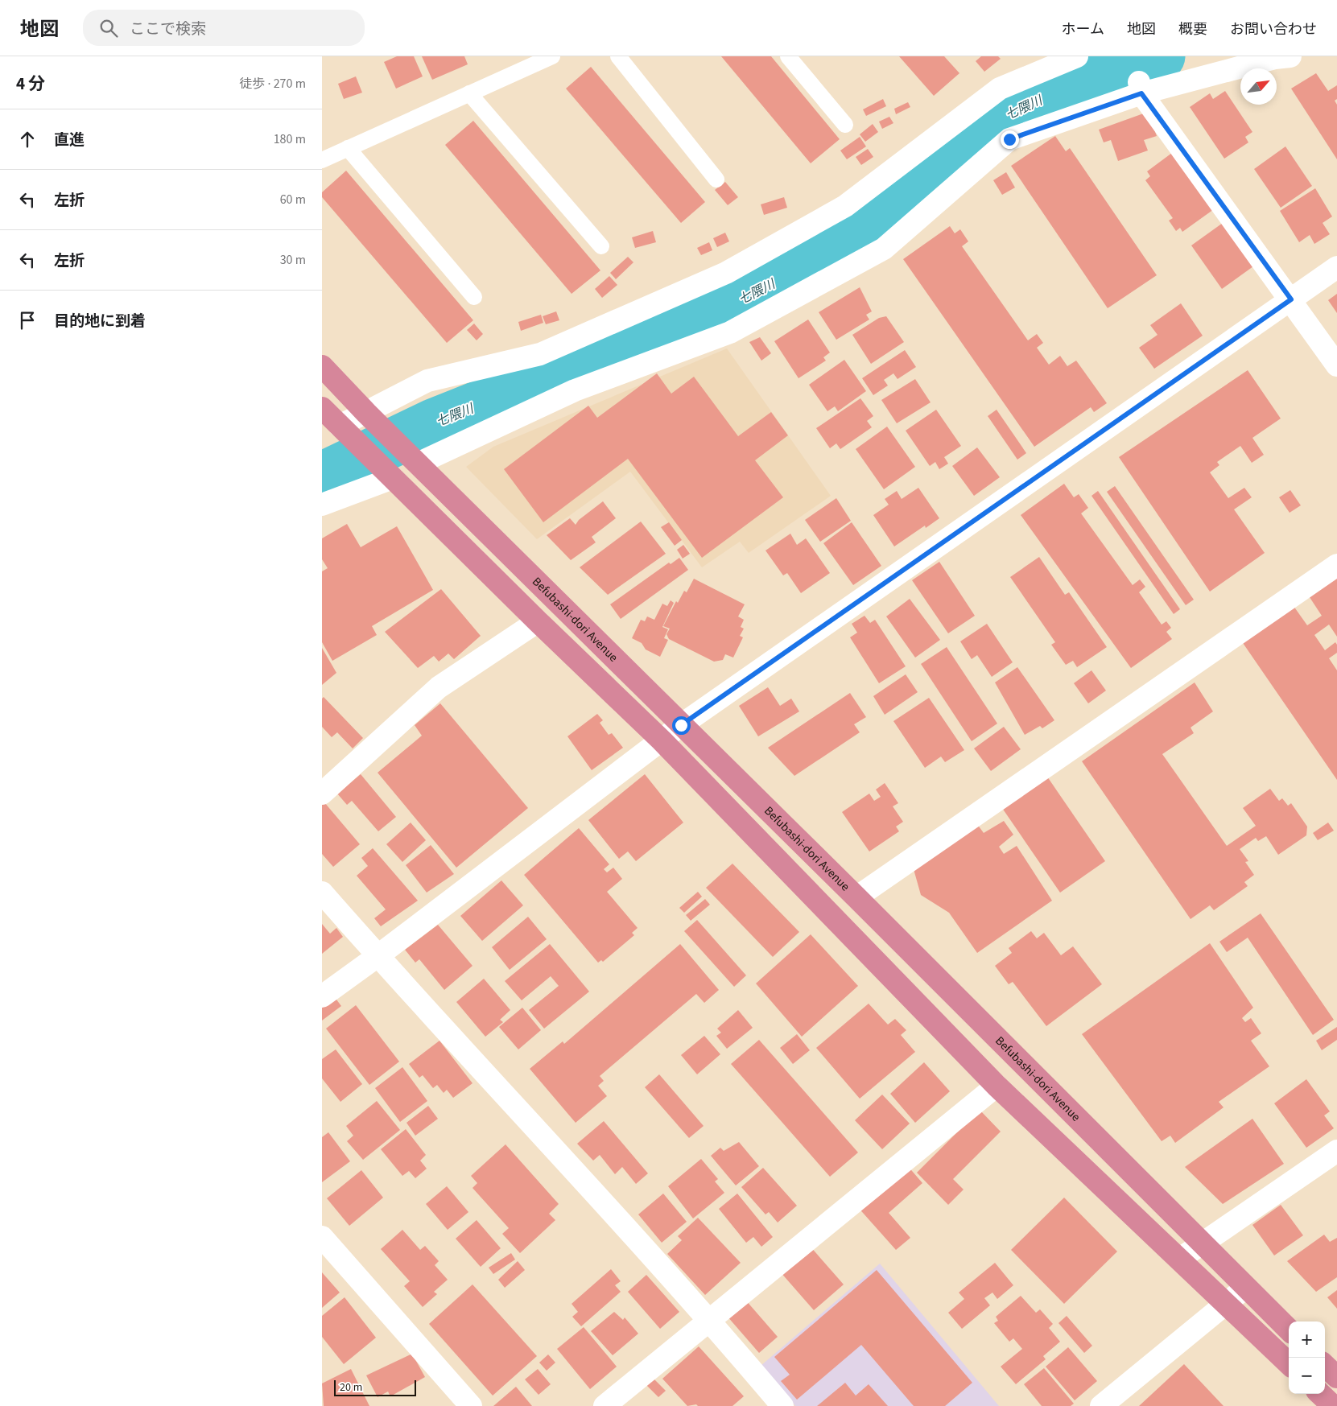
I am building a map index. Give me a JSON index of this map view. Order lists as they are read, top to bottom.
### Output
{
  "streets": {
    "highway": ["Befubashi-dori Avenue"]
  },
  "water": ["七隈川"],
  "scale_bar": "20 m",
  "north": "top right",
  "page": {
    "header": "地図",
    "search": "ここで検索",
    "nav": [
      "ホーム",
      "地図",
      "概要",
      "お問い合わせ"
    ],
    "heading": ["4 分", "徒歩 · 270 m"],
    "list": [
      ["直進", "180 m"],
      ["左折", "60 m"],
      ["左折", "30 m"],
      "目的地に到着"
    ],
    "map_buttons": ["+", "−"],
    "scale": "20 m"
  }
}
